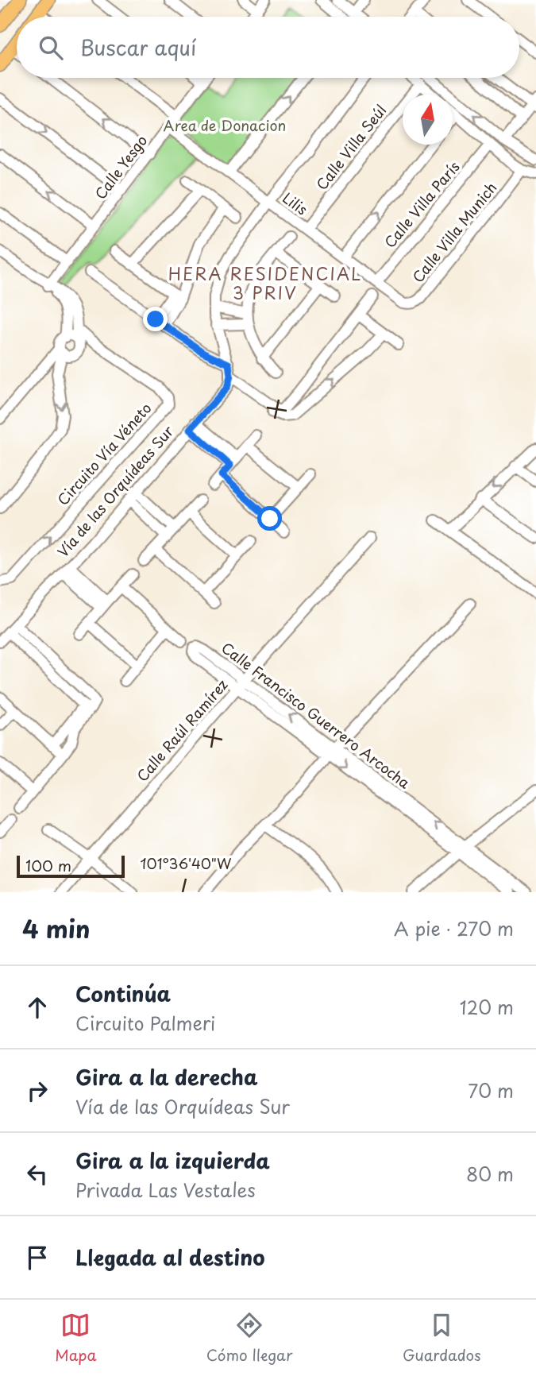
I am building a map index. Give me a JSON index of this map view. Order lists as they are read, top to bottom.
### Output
{
  "streets": {
    "street": [
      "Calle Villa Seúl",
      "Calle Yesgo",
      "Lilis",
      "Calle Villa París",
      "Calle Villa Munich",
      "Circuito Vía Véneto",
      "Vía de las Orquídeas Sur",
      "Calle Francisco Guerrero Arcocha",
      "Calle Raúl Ramírez"
    ]
  },
  "crossings": [
    ["Calle Villa Seúl", "Lilis"],
    ["Calle Yesgo", "Lilis"],
    ["Lilis", "Calle Villa París"],
    ["Lilis", "Calle Villa Munich"],
    ["Calle Francisco Guerrero Arcocha", "Calle Raúl Ramírez"]
  ],
  "districts": ["HERA RESIDENCIAL 3 PRIV"],
  "parks": ["Area de Donacion"],
  "scale_bar": "100 m",
  "north": "top",
  "page": {
    "search": "Buscar aquí",
    "scale": "100 m",
    "heading": ["4 min", "A pie · 270 m"],
    "list": [
      ["Continúa", "Circuito Palmeri", "120 m"],
      ["Gira a la derecha", "Vía de las Orquídeas Sur", "70 m"],
      ["Gira a la izquierda", "Privada Las Vestales", "80 m"],
      "Llegada al destino"
    ],
    "nav": ["Mapa", "Cómo llegar", "Guardados"]
  },
  "coordinates": ["101°36'40\"W"]
}
